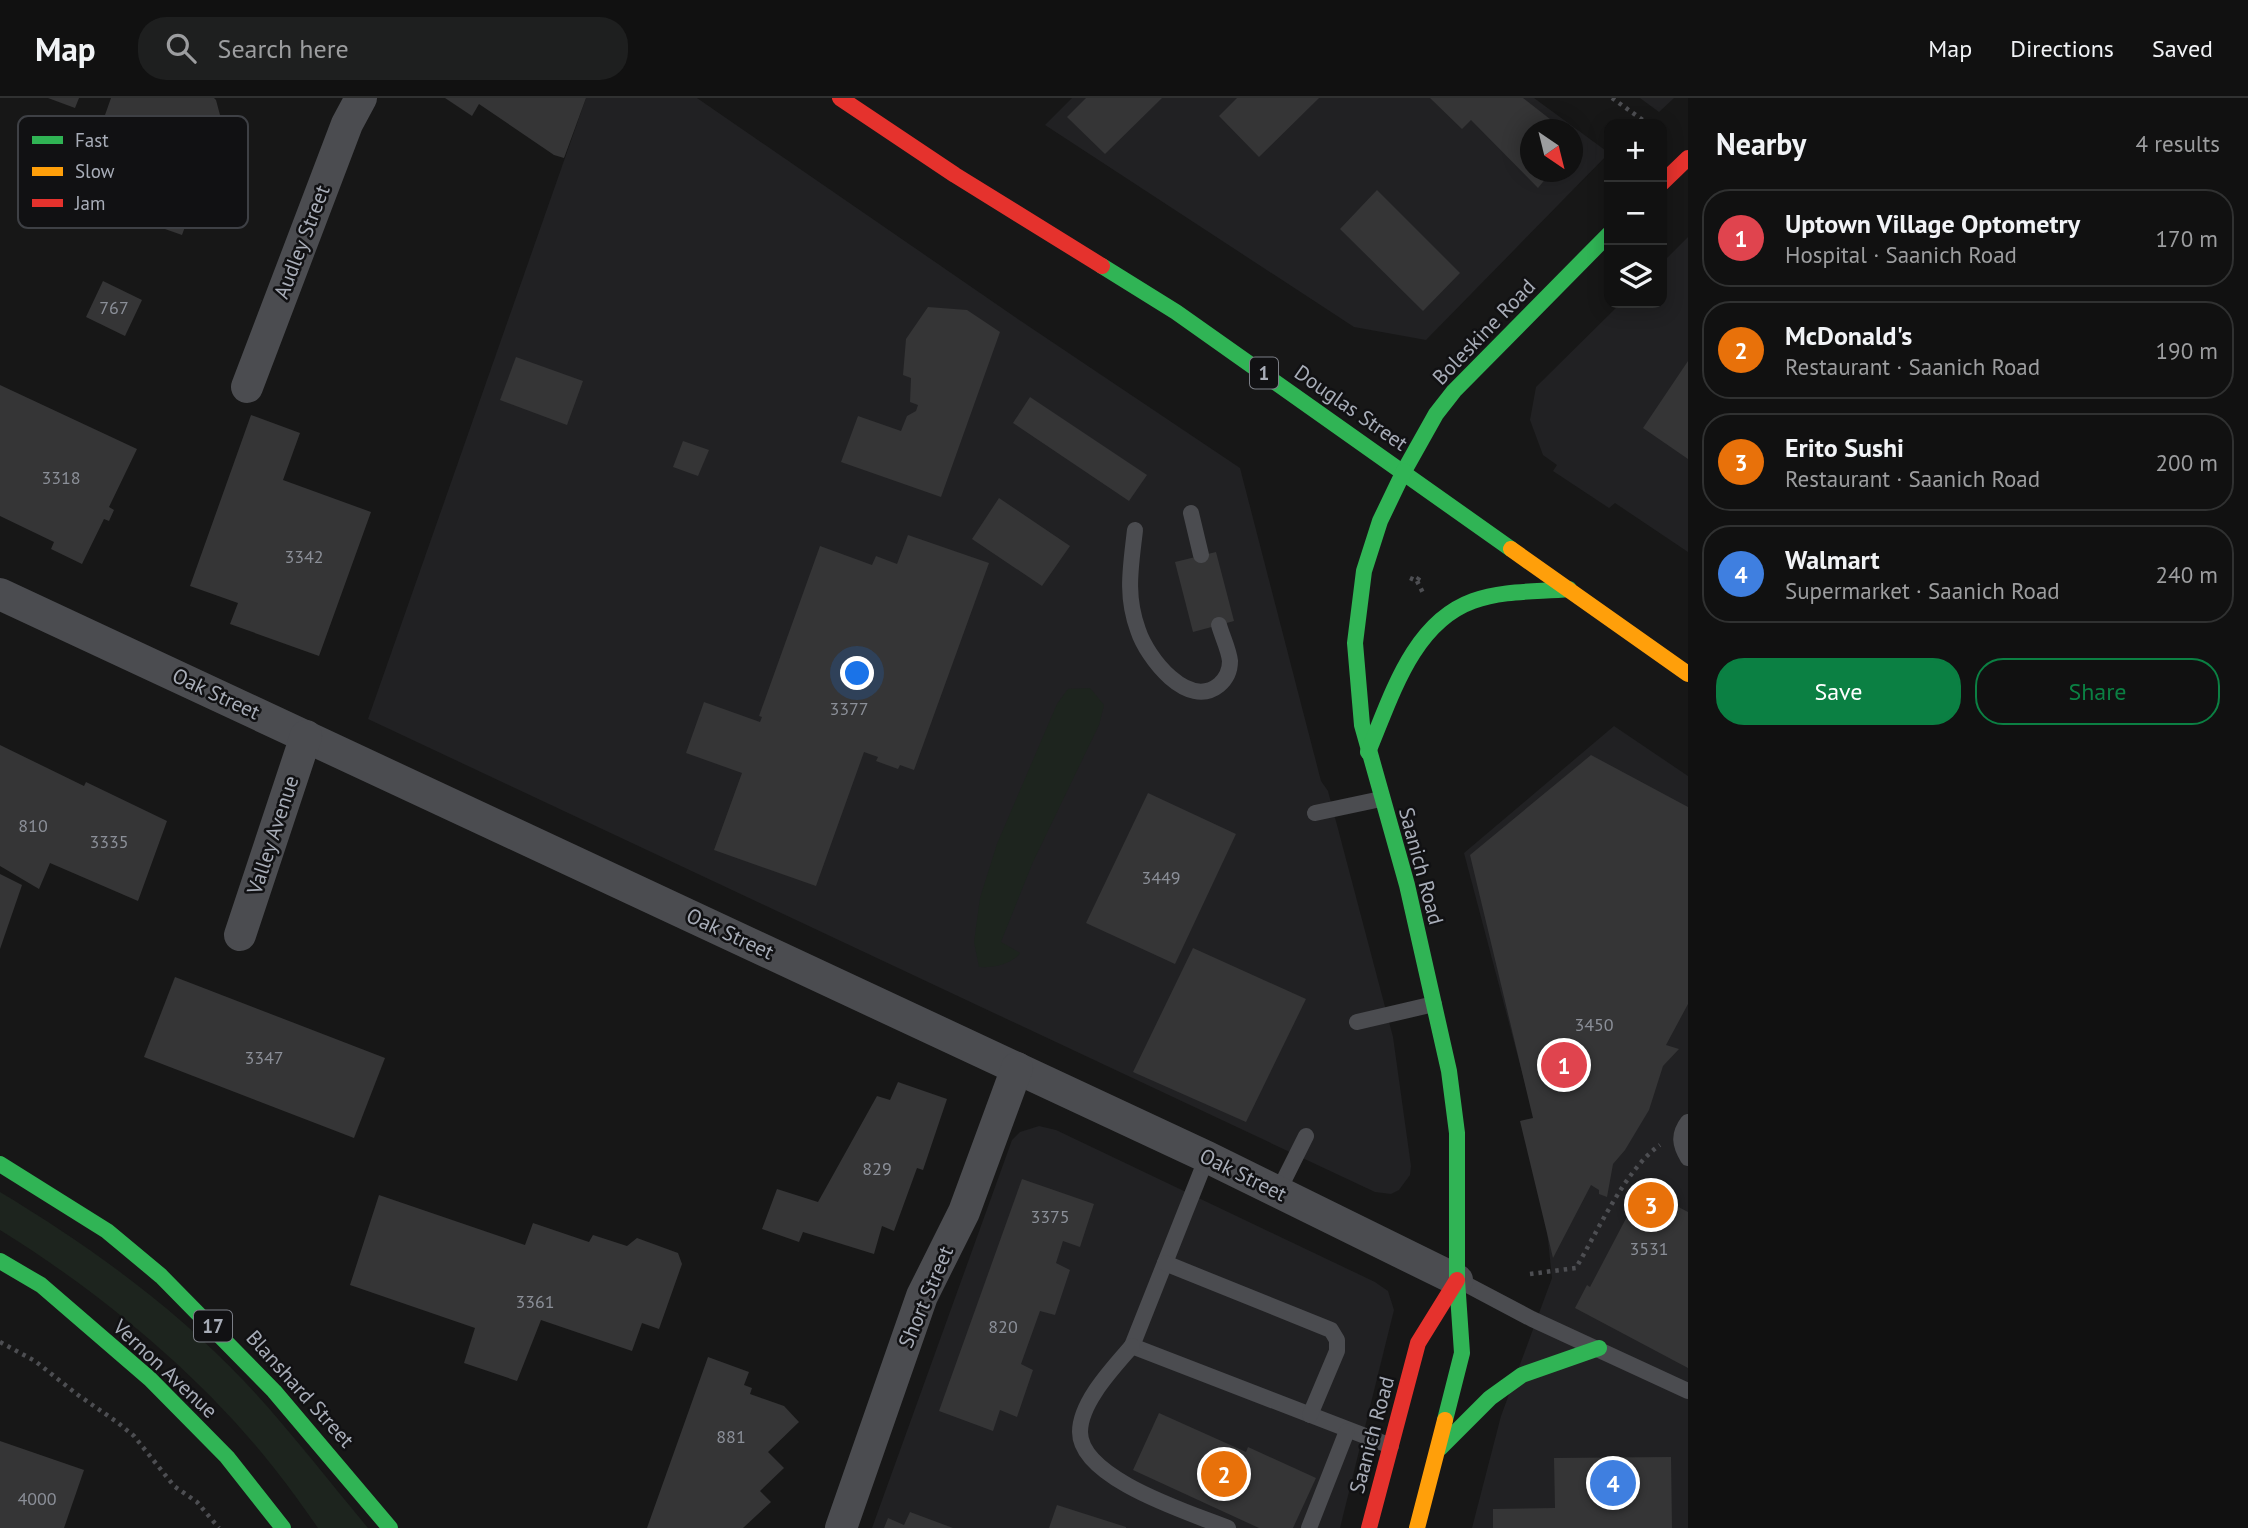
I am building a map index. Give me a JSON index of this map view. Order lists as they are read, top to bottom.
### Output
{
  "streets": {
    "main road": [
      "Boleskine Road",
      "1",
      "Douglas Street",
      "Saanich Road",
      "17",
      "Vernon Avenue",
      "Blanshard Street"
    ],
    "street": [
      "Audley Street",
      "Oak Street",
      "Valley Avenue",
      "Short Street"
    ]
  },
  "crossings": [
    ["Boleskine Road", "Douglas Street"],
    ["Boleskine Road", "Saanich Road"],
    ["Douglas Street", "Saanich Road"],
    ["Oak Street", "Valley Avenue"],
    ["Oak Street", "Saanich Road"],
    ["Oak Street", "Short Street"]
  ],
  "house_numbers": [
    "767",
    "3318",
    "3342",
    "3377",
    "810",
    "3335",
    "3449",
    "3450",
    "3347",
    "829",
    "3375",
    "3531",
    "3361",
    "820",
    "881",
    "4000"
  ],
  "legend": ["Fast", "Slow", "Jam"],
  "north": "bottom right",
  "page": {
    "header": "Map",
    "search": "Search here",
    "nav": ["Map", "Directions", "Saved"],
    "heading": ["Nearby", "4 results"],
    "map_buttons": ["+", "−"],
    "list": [
      {
        "mark": "1",
        "name": "Uptown Village Optometry",
        "note": "Hospital · Saanich Road",
        "value": "170 m"
      },
      {
        "mark": "2",
        "name": "McDonald's",
        "note": "Restaurant · Saanich Road",
        "value": "190 m"
      },
      {
        "mark": "3",
        "name": "Erito Sushi",
        "note": "Restaurant · Saanich Road",
        "value": "200 m"
      },
      {
        "mark": "4",
        "name": "Walmart",
        "note": "Supermarket · Saanich Road",
        "value": "240 m"
      }
    ],
    "buttons": ["Save", "Share"],
    "pins": [
      "1",
      "3",
      "2",
      "4"
    ]
  }
}
